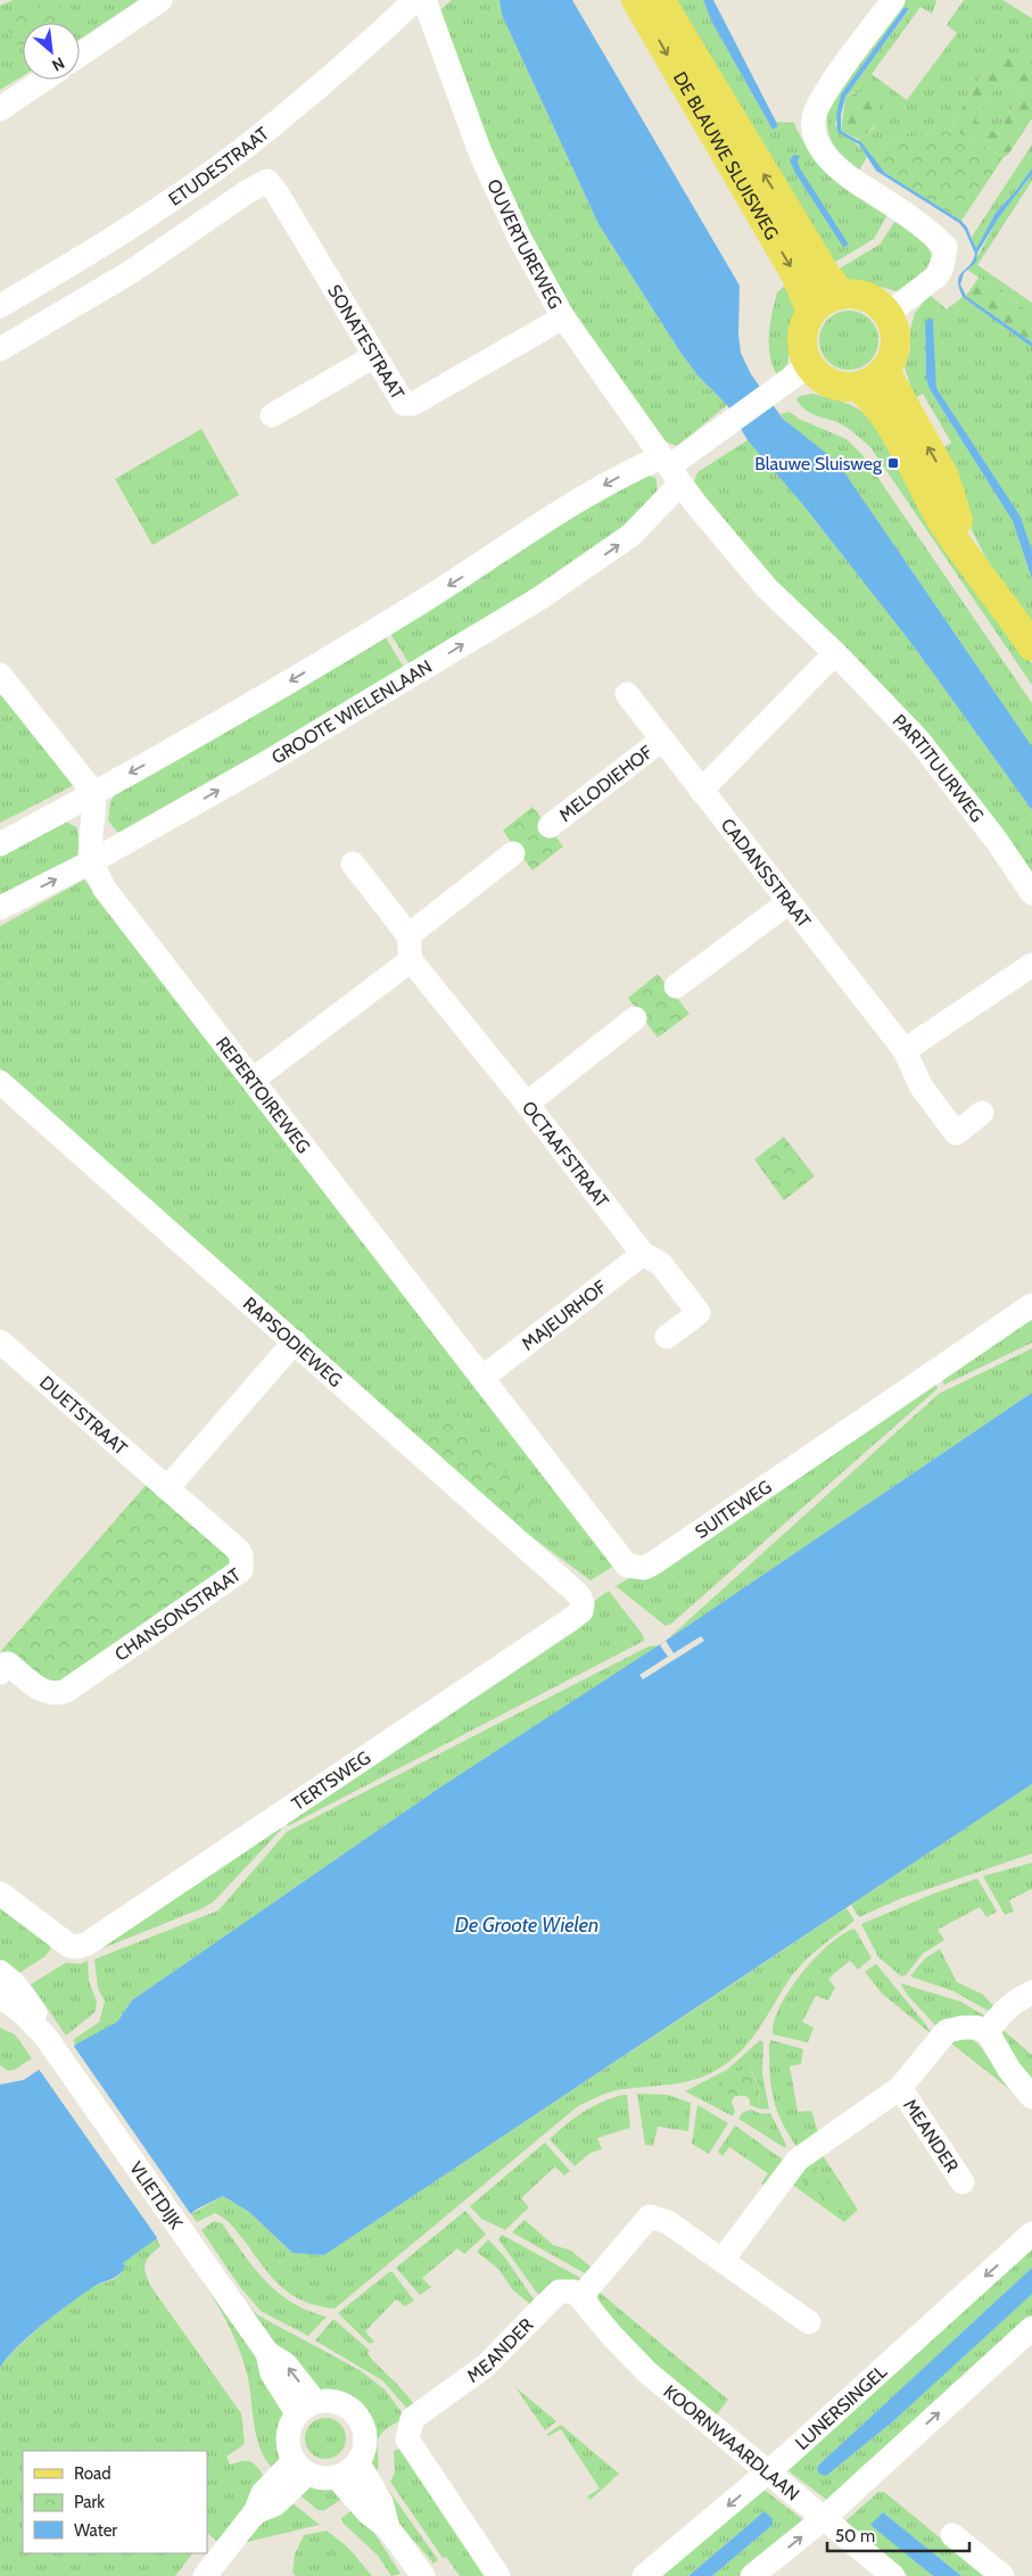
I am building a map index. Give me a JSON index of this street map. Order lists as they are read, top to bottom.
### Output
{
  "streets": {
    "main road": ["DE BLAUWE SLUISWEG"],
    "street": [
      "ETUDESTRAAT",
      "OUVERTUREWEG",
      "SONATESTRAAT",
      "GROOTE WIELENLAAN",
      "PARTITUURWEG",
      "MELODIEHOF",
      "CADANSSTRAAT",
      "REPERTOIREWEG",
      "OCTAAFSTRAAT",
      "MAJEURHOF",
      "RAPSODIEWEG",
      "DUETSTRAAT",
      "SUITEWEG",
      "CHANSONSTRAAT",
      "TERTSWEG",
      "MEANDER",
      "VLIETDIJK",
      "LUNERSINGEL",
      "KOORNWAARDLAAN"
    ]
  },
  "crossings": [
    ["ETUDESTRAAT", "SONATESTRAAT"],
    ["OUVERTUREWEG", "SONATESTRAAT"],
    ["OUVERTUREWEG", "GROOTE WIELENLAAN"],
    ["OUVERTUREWEG", "PARTITUURWEG"],
    ["GROOTE WIELENLAAN", "PARTITUURWEG"],
    ["GROOTE WIELENLAAN", "REPERTOIREWEG"],
    ["MELODIEHOF", "CADANSSTRAAT"],
    ["REPERTOIREWEG", "MAJEURHOF"],
    ["REPERTOIREWEG", "SUITEWEG"],
    ["OCTAAFSTRAAT", "MAJEURHOF"],
    ["MAJEURHOF", "SUITEWEG"],
    ["RAPSODIEWEG", "TERTSWEG"],
    ["DUETSTRAAT", "CHANSONSTRAAT"],
    ["MEANDER", "KOORNWAARDLAAN"],
    ["LUNERSINGEL", "KOORNWAARDLAAN"]
  ],
  "water": ["De Groote Wielen"],
  "places": {
    "transit": ["Blauwe Sluisweg"]
  },
  "legend": ["Road", "Park", "Water"],
  "scale_bar": "50 m",
  "north": "bottom right"
}
